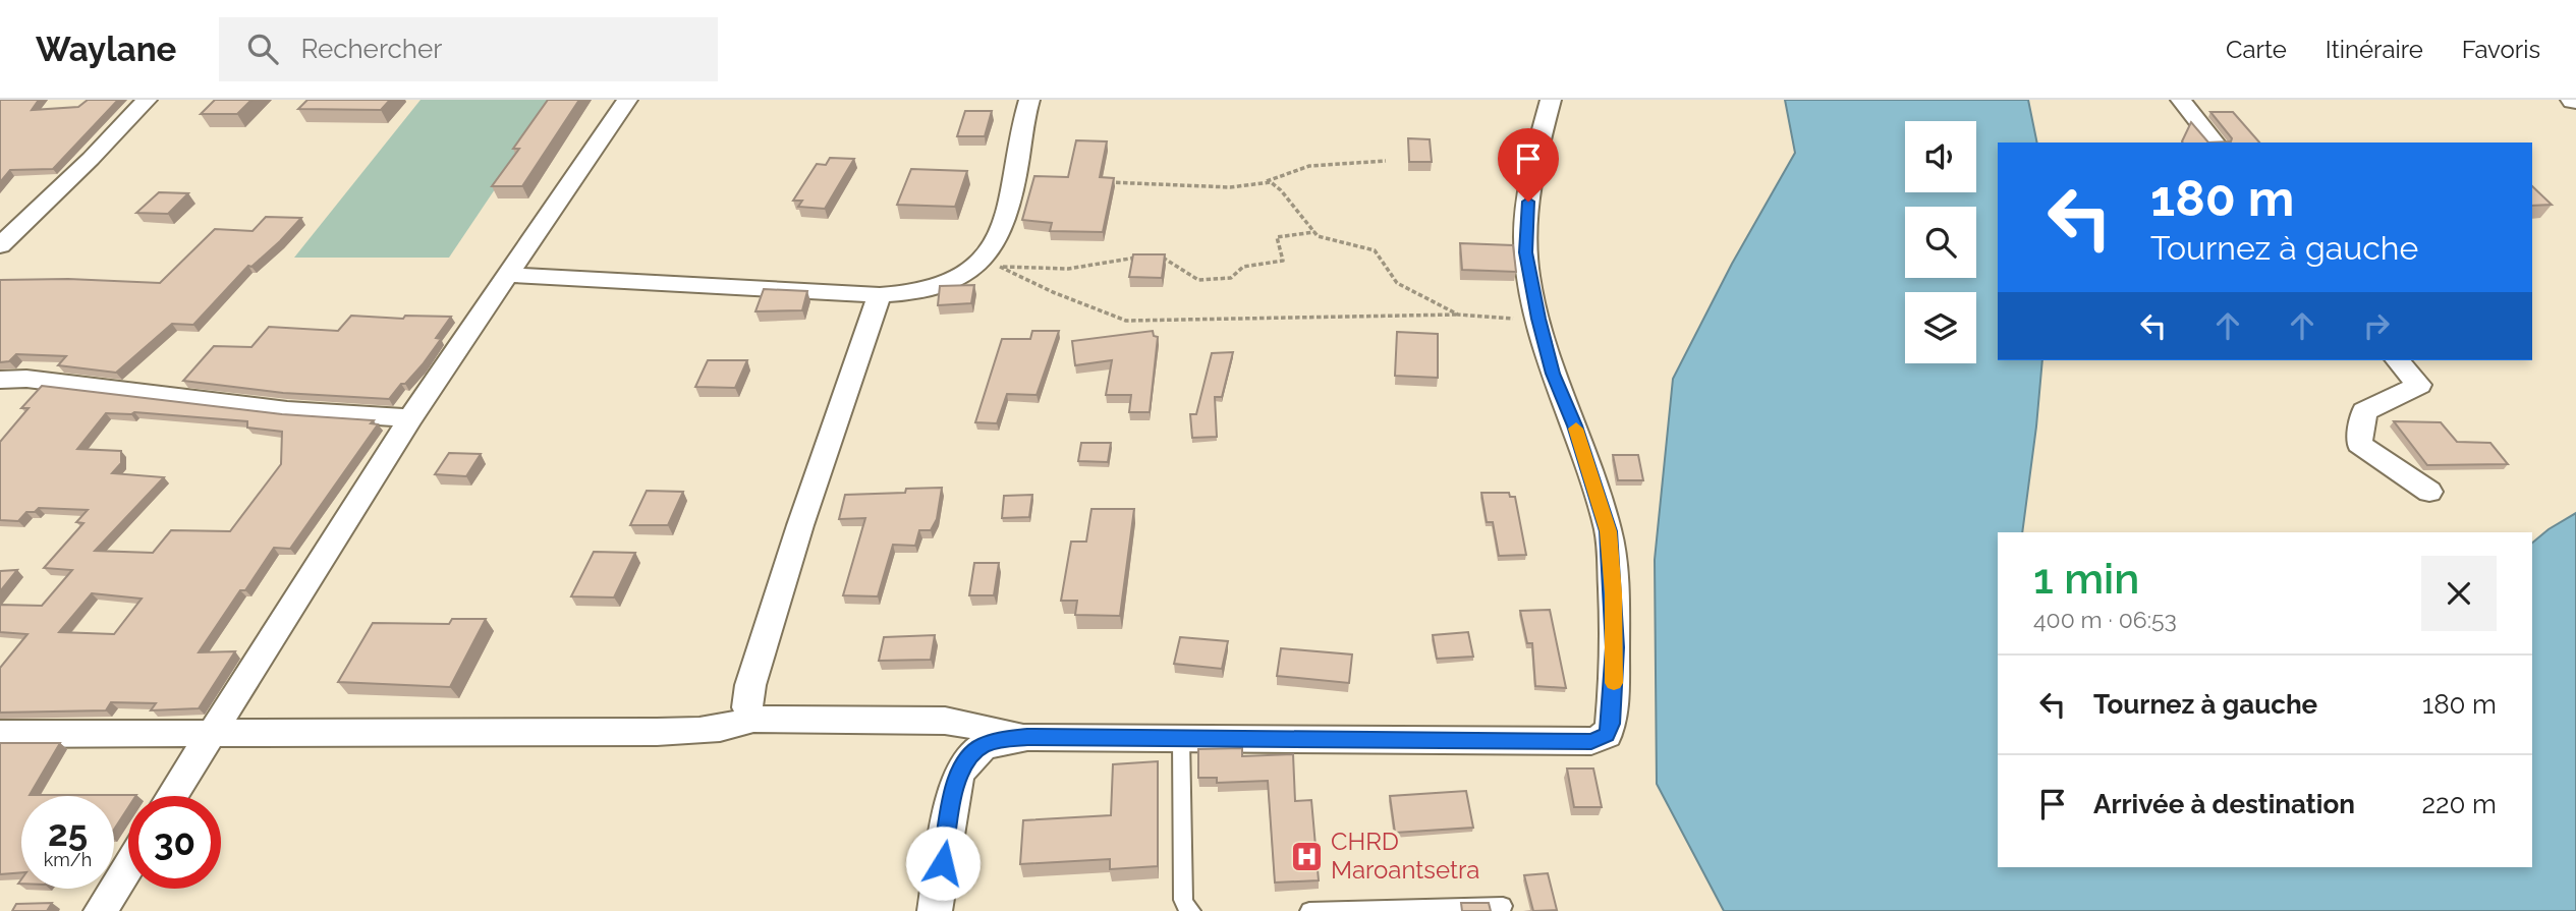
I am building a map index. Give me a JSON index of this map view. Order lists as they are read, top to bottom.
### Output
{
  "places": {
    "hospital": ["CHRD Maroantsetra"]
  },
  "page": {
    "header": "Waylane",
    "search": "Rechercher",
    "nav": ["Carte", "Itinéraire", "Favoris"],
    "turn": ["180 m", "Tournez à gauche"],
    "heading": ["1 min", "400 m · 06:53"],
    "list": [
      {
        "name": "Tournez à gauche",
        "value": "180 m"
      },
      {
        "name": "Arrivée à destination",
        "value": "220 m"
      }
    ],
    "speed": "25 km/h",
    "limit": "30"
  }
}
